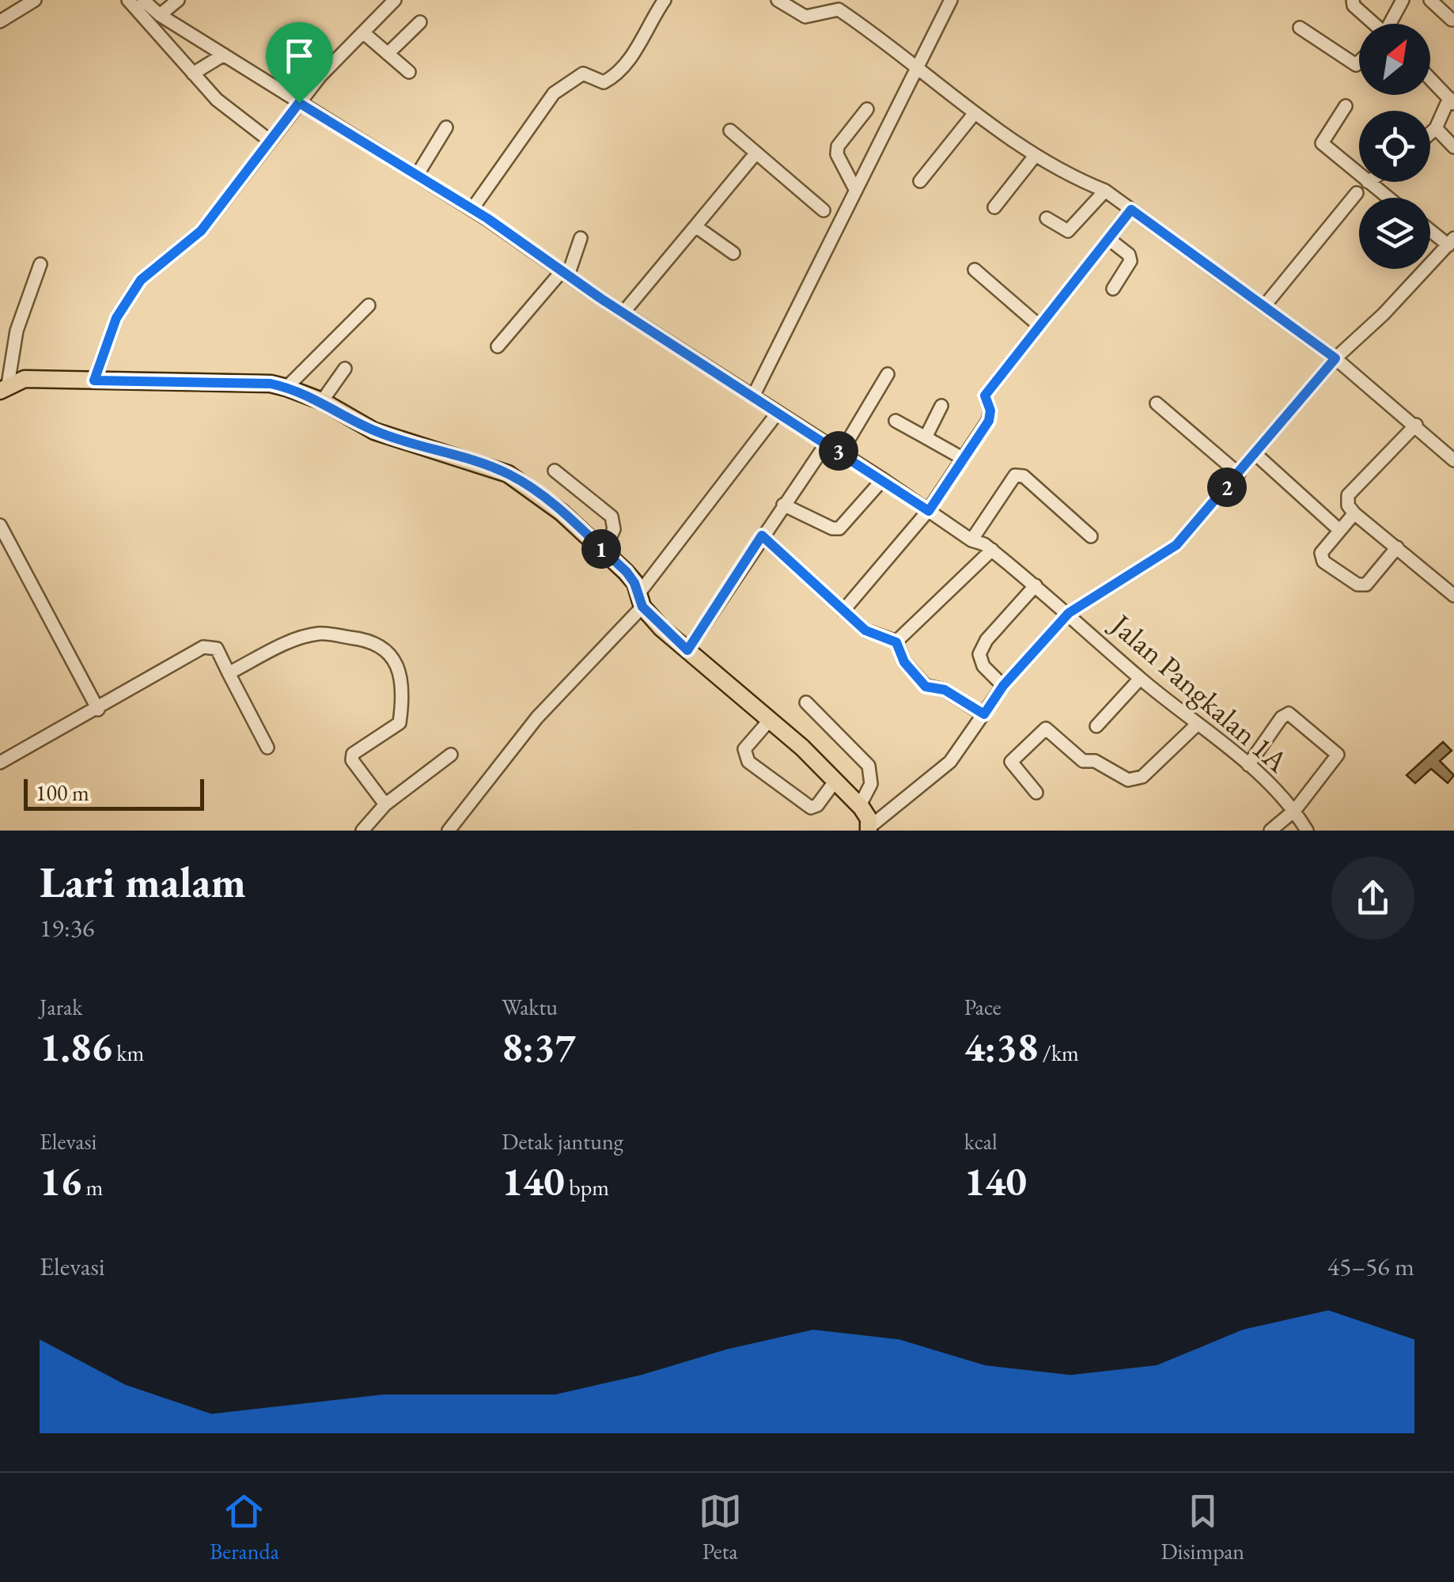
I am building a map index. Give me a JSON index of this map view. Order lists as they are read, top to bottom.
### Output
{
  "streets": {
    "street": ["Jalan Pangkalan 1A"]
  },
  "scale_bar": "100 m",
  "north": "top right",
  "page": {
    "pins": ["3", "2", "1"],
    "scale": "100 m",
    "heading": ["Lari malam", "19:36"],
    "stats": [
      ["Jarak", "1.86 km"],
      ["Waktu", "8:37"],
      ["Pace", "4:38 /km"],
      ["Elevasi", "16 m"],
      ["Detak jantung", "140 bpm"],
      ["kcal", "140"]
    ],
    "chart": ["Elevasi", "45–56 m"],
    "tabs": ["Beranda", "Peta", "Disimpan"]
  }
}
